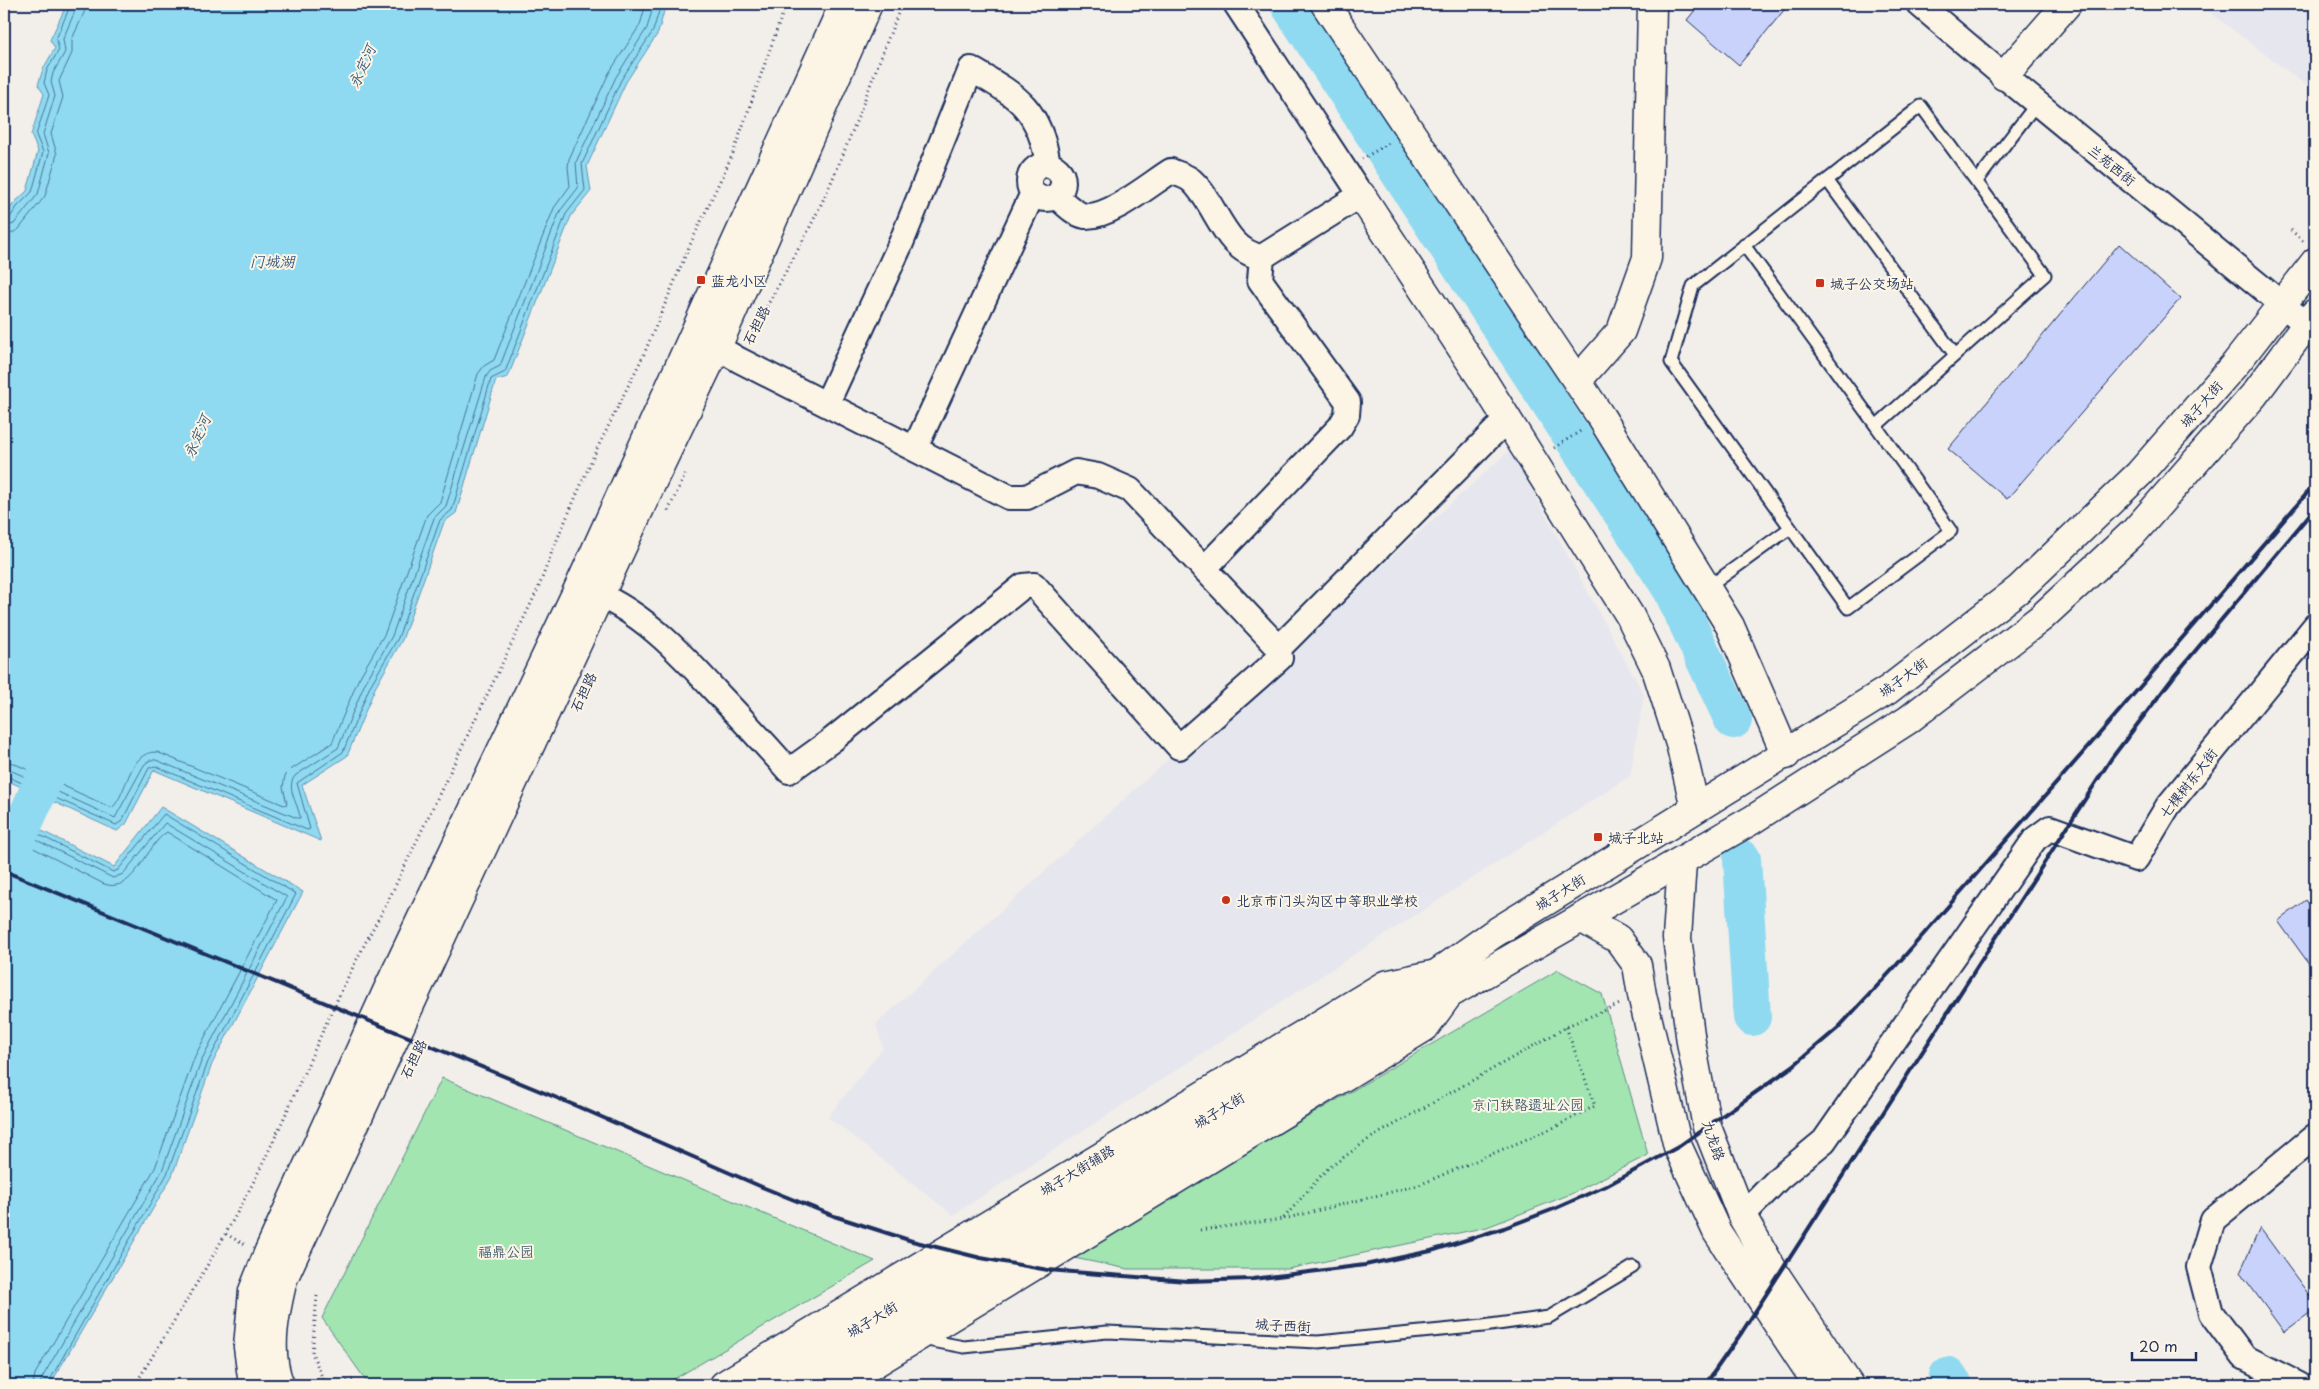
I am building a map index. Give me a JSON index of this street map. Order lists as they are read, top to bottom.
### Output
{
  "streets": {
    "main road": [
      "石担路",
      "城子大街",
      "九龙路",
      "城子大街辅路"
    ],
    "street": ["兰苑西街", "七棵树东大街"],
    "lane": ["城子西街"]
  },
  "crossings": [
    ["兰苑西街", "城子大街"],
    ["城子大街", "九龙路"],
    ["城子大街", "城子大街辅路"],
    ["七棵树东大街", "九龙路"]
  ],
  "water": ["永定河", "门城湖"],
  "parks": ["京门铁路遗址公园", "福鼎公园"],
  "places": {
    "transit": ["蓝龙小区", "城子公交场站", "城子北站"],
    "other": ["北京市门头沟区中等职业学校"]
  },
  "scale_bar": "20 m"
}
